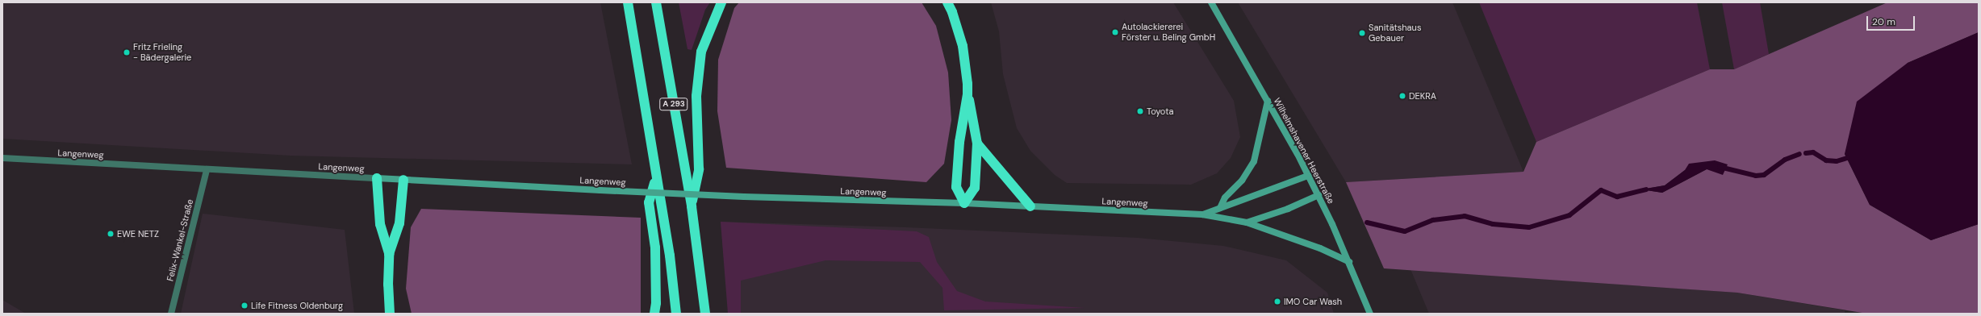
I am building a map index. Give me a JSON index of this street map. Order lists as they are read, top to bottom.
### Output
{
  "streets": {
    "highway": ["A 293"],
    "street": ["Wilhelmshavener Heerstraße", "Langenweg", "Felix-Wankel-Straße"]
  },
  "crossings": [
    ["Wilhelmshavener Heerstraße", "Langenweg"],
    ["Langenweg", "Felix-Wankel-Straße"]
  ],
  "places": [
    "Autolackiererei Förster u. Beling GmbH",
    "Sanitätshaus Gebauer",
    "Fritz Frieling - Bädergalerie",
    "DEKRA",
    "Toyota",
    "EWE NETZ",
    "IMO Car Wash",
    "Life Fitness Oldenburg"
  ],
  "scale_bar": "20 m"
}
